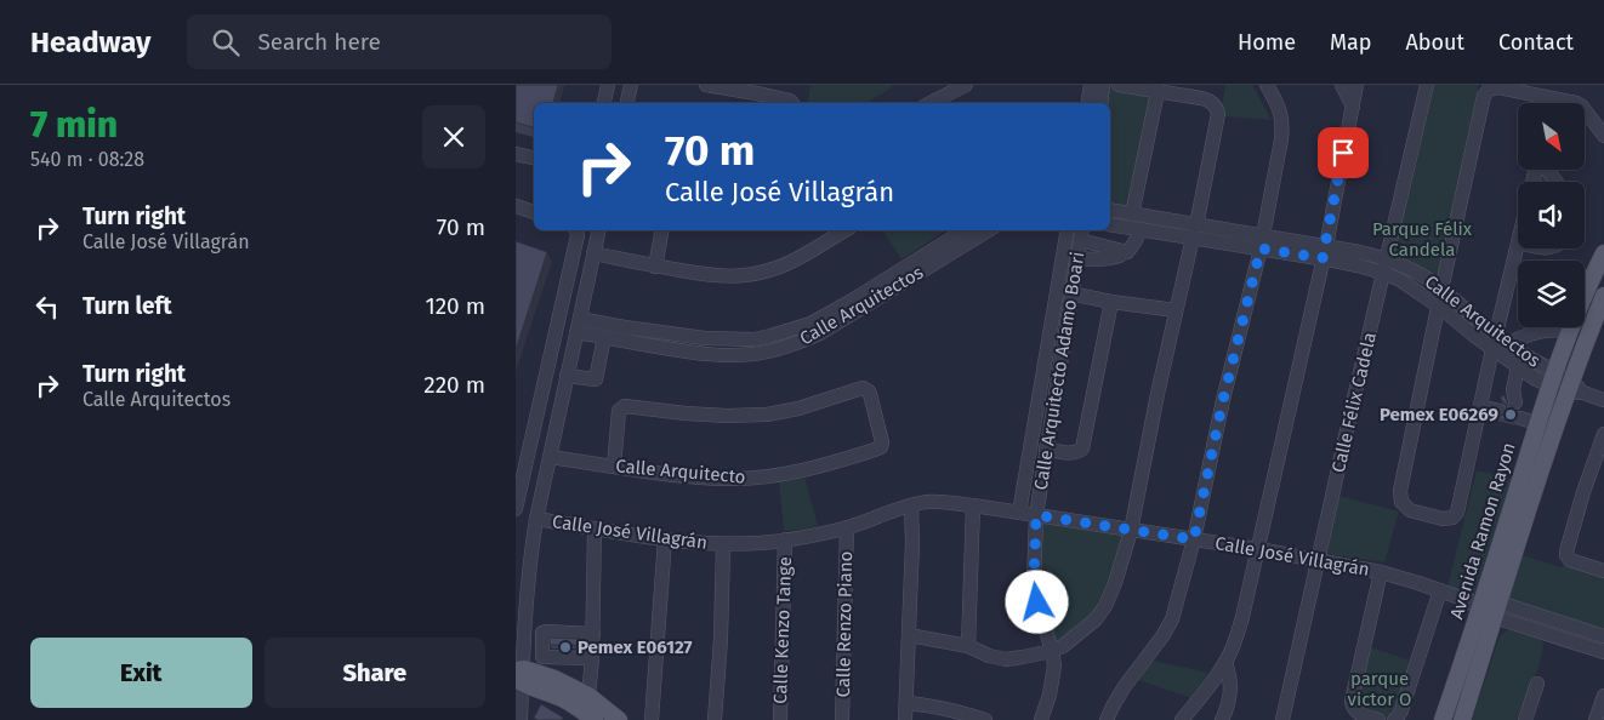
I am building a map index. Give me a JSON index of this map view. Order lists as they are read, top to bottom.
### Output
{
  "streets": {
    "main road": ["Avenida Ramon Rayon"],
    "street": [
      "Calle Arquitectos",
      "Calle Arquitecto Adamo Boari",
      "Calle Félix Cadela",
      "Calle Arquitecto",
      "Calle José Villagrán",
      "Calle Renzo Piano",
      "Calle Kenzo Tange"
    ]
  },
  "crossings": [
    ["Calle Arquitectos", "Calle Félix Cadela"],
    ["Calle Arquitectos", "Avenida Ramon Rayon"],
    ["Calle Arquitecto Adamo Boari", "Calle José Villagrán"],
    ["Calle Félix Cadela", "Calle José Villagrán"],
    ["Avenida Ramon Rayon", "Calle José Villagrán"],
    ["Calle José Villagrán", "Calle Renzo Piano"],
    ["Calle José Villagrán", "Calle Kenzo Tange"]
  ],
  "parks": ["Parque Félix Candela", "parque victor O"],
  "places": ["Pemex E06269", "Pemex E06127"],
  "north": "bottom right",
  "page": {
    "header": "Headway",
    "search": "Search here",
    "nav": [
      "Home",
      "Map",
      "About",
      "Contact"
    ],
    "heading": ["7 min", "540 m · 08:28"],
    "turn": ["70 m", "Calle José Villagrán"],
    "list": [
      {
        "name": "Turn right",
        "note": "Calle José Villagrán",
        "value": "70 m"
      },
      {
        "name": "Turn left",
        "value": "120 m"
      },
      {
        "name": "Turn right",
        "note": "Calle Arquitectos",
        "value": "220 m"
      }
    ],
    "buttons": ["Exit", "Share"]
  }
}
